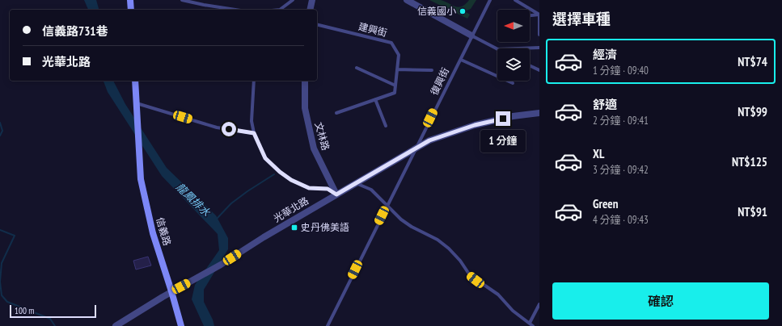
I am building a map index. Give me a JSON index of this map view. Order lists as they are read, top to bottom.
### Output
{
  "streets": {
    "street": ["文林路", "光華北路", "信義路"],
    "lane": ["建興街", "復興街"]
  },
  "crossings": [
    ["復興街", "光華北路"],
    ["文林路", "光華北路"],
    ["光華北路", "信義路"]
  ],
  "water": ["龍鳳排水"],
  "places": {
    "other": ["信義國小"],
    "transit": ["史丹佛美語"]
  },
  "scale_bar": "100 m",
  "north": "left",
  "page": {
    "heading": "選擇車種",
    "banner": ["信義路731巷", "光華北路"],
    "list": [
      {
        "name": "經濟",
        "note": "1 分鐘 · 09:40",
        "value": "NT$74"
      },
      {
        "name": "舒適",
        "note": "2 分鐘 · 09:41",
        "value": "NT$99"
      },
      {
        "name": "XL",
        "note": "3 分鐘 · 09:42",
        "value": "NT$125"
      },
      {
        "name": "Green",
        "note": "4 分鐘 · 09:43",
        "value": "NT$91"
      }
    ],
    "bubble": "1 分鐘",
    "buttons": "確認",
    "scale": "100 m"
  }
}
